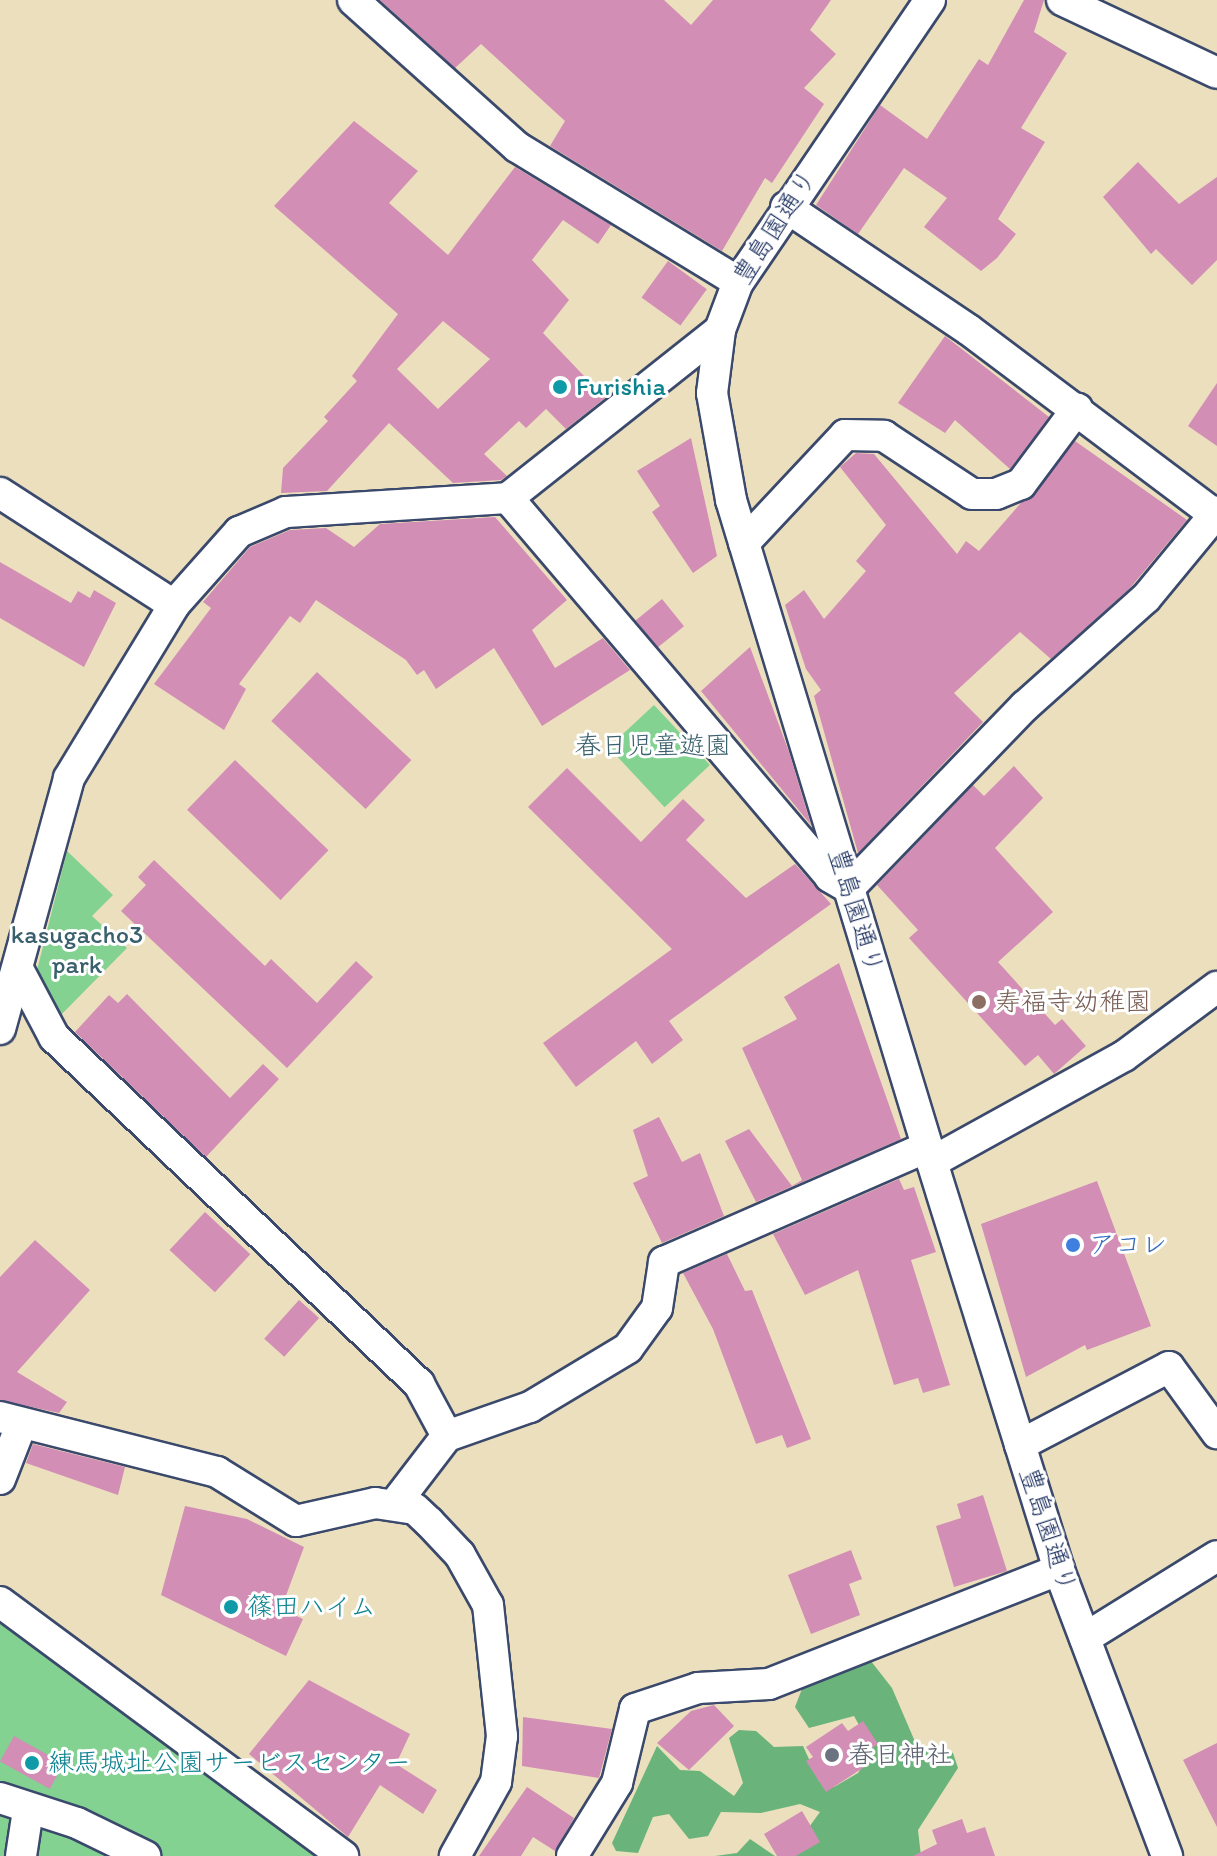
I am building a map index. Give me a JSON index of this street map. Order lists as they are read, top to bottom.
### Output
{
  "streets": {
    "street": ["豊島園通り"]
  },
  "parks": ["春日児童遊園", "kasugacho3 park"],
  "places": [
    "Furishia",
    "寿福寺幼稚園",
    "アコレ",
    "篠田ハイム",
    "春日神社",
    "練馬城址公園サービスセンター"
  ]
}
